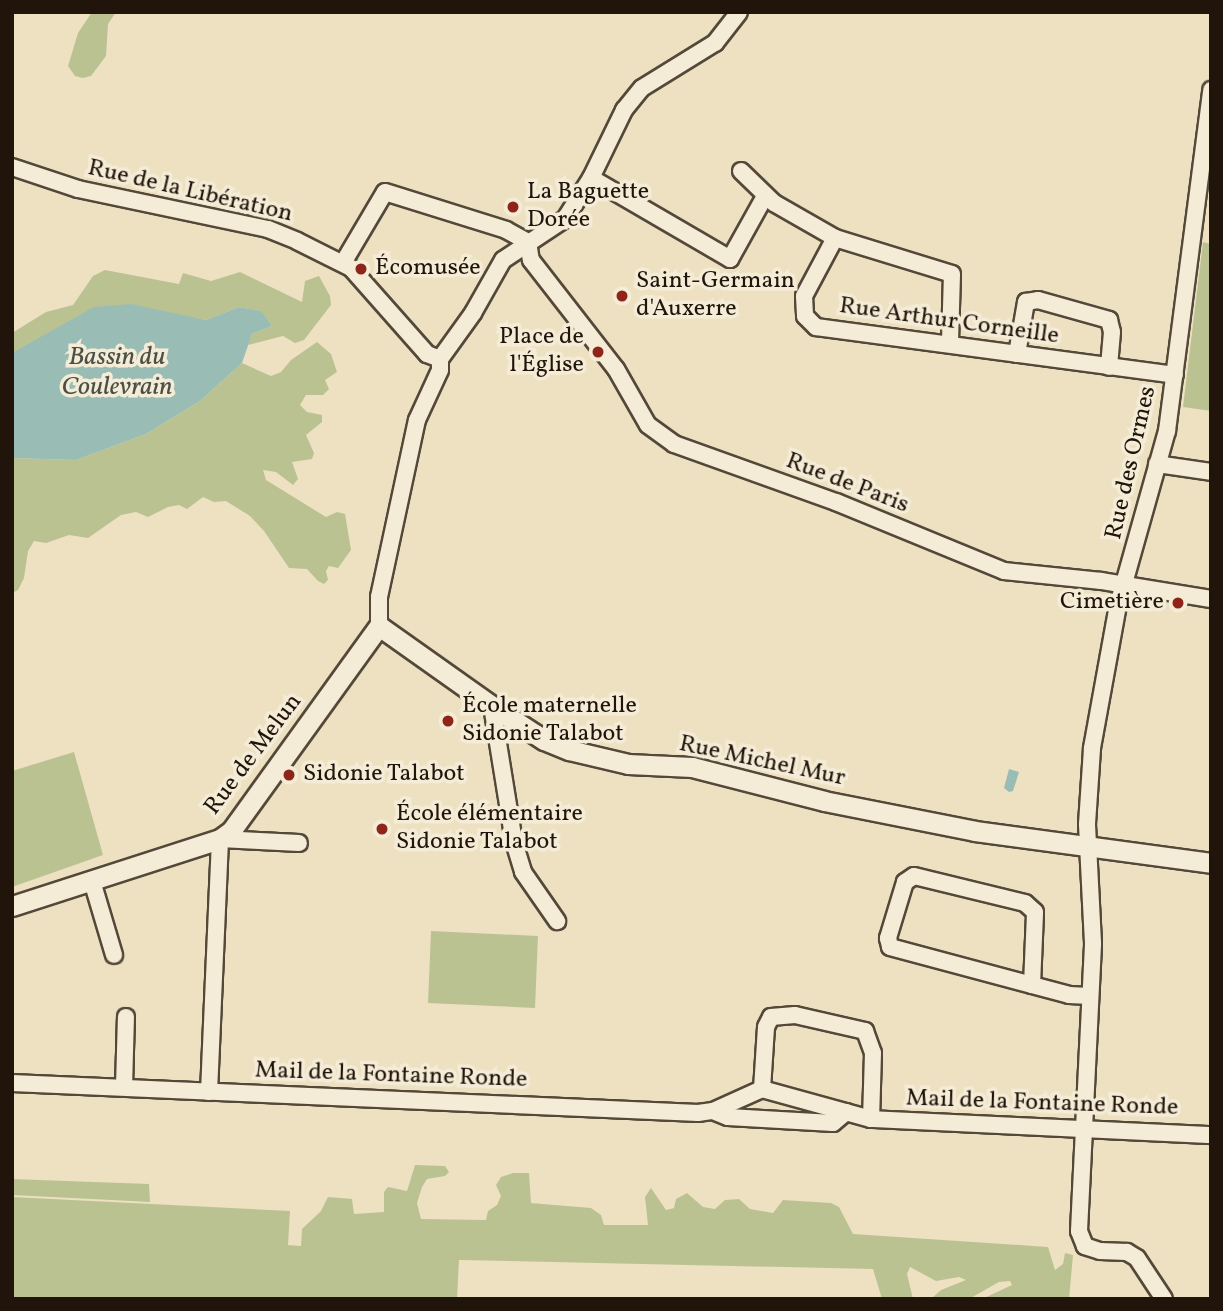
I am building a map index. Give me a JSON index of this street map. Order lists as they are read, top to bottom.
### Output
{
  "streets": {
    "street": [
      "Rue de la Libération",
      "Rue Arthur Corneille",
      "Rue des Ormes",
      "Rue de Paris",
      "Rue de Melun",
      "Rue Michel Mur",
      "Mail de la Fontaine Ronde"
    ]
  },
  "crossings": [
    ["Rue Arthur Corneille", "Rue des Ormes"],
    ["Rue des Ormes", "Rue de Paris"],
    ["Rue des Ormes", "Rue Michel Mur"],
    ["Rue des Ormes", "Mail de la Fontaine Ronde"],
    ["Rue de Melun", "Rue Michel Mur"]
  ],
  "water": ["Bassin du Coulevrain"],
  "places": [
    "La Baguette Dorée",
    "Écomusée",
    "Saint-Germain d'Auxerre",
    "Place de l'Église",
    "Cimetière",
    "École maternelle Sidonie Talabot",
    "Sidonie Talabot",
    "École élémentaire Sidonie Talabot"
  ]
}
